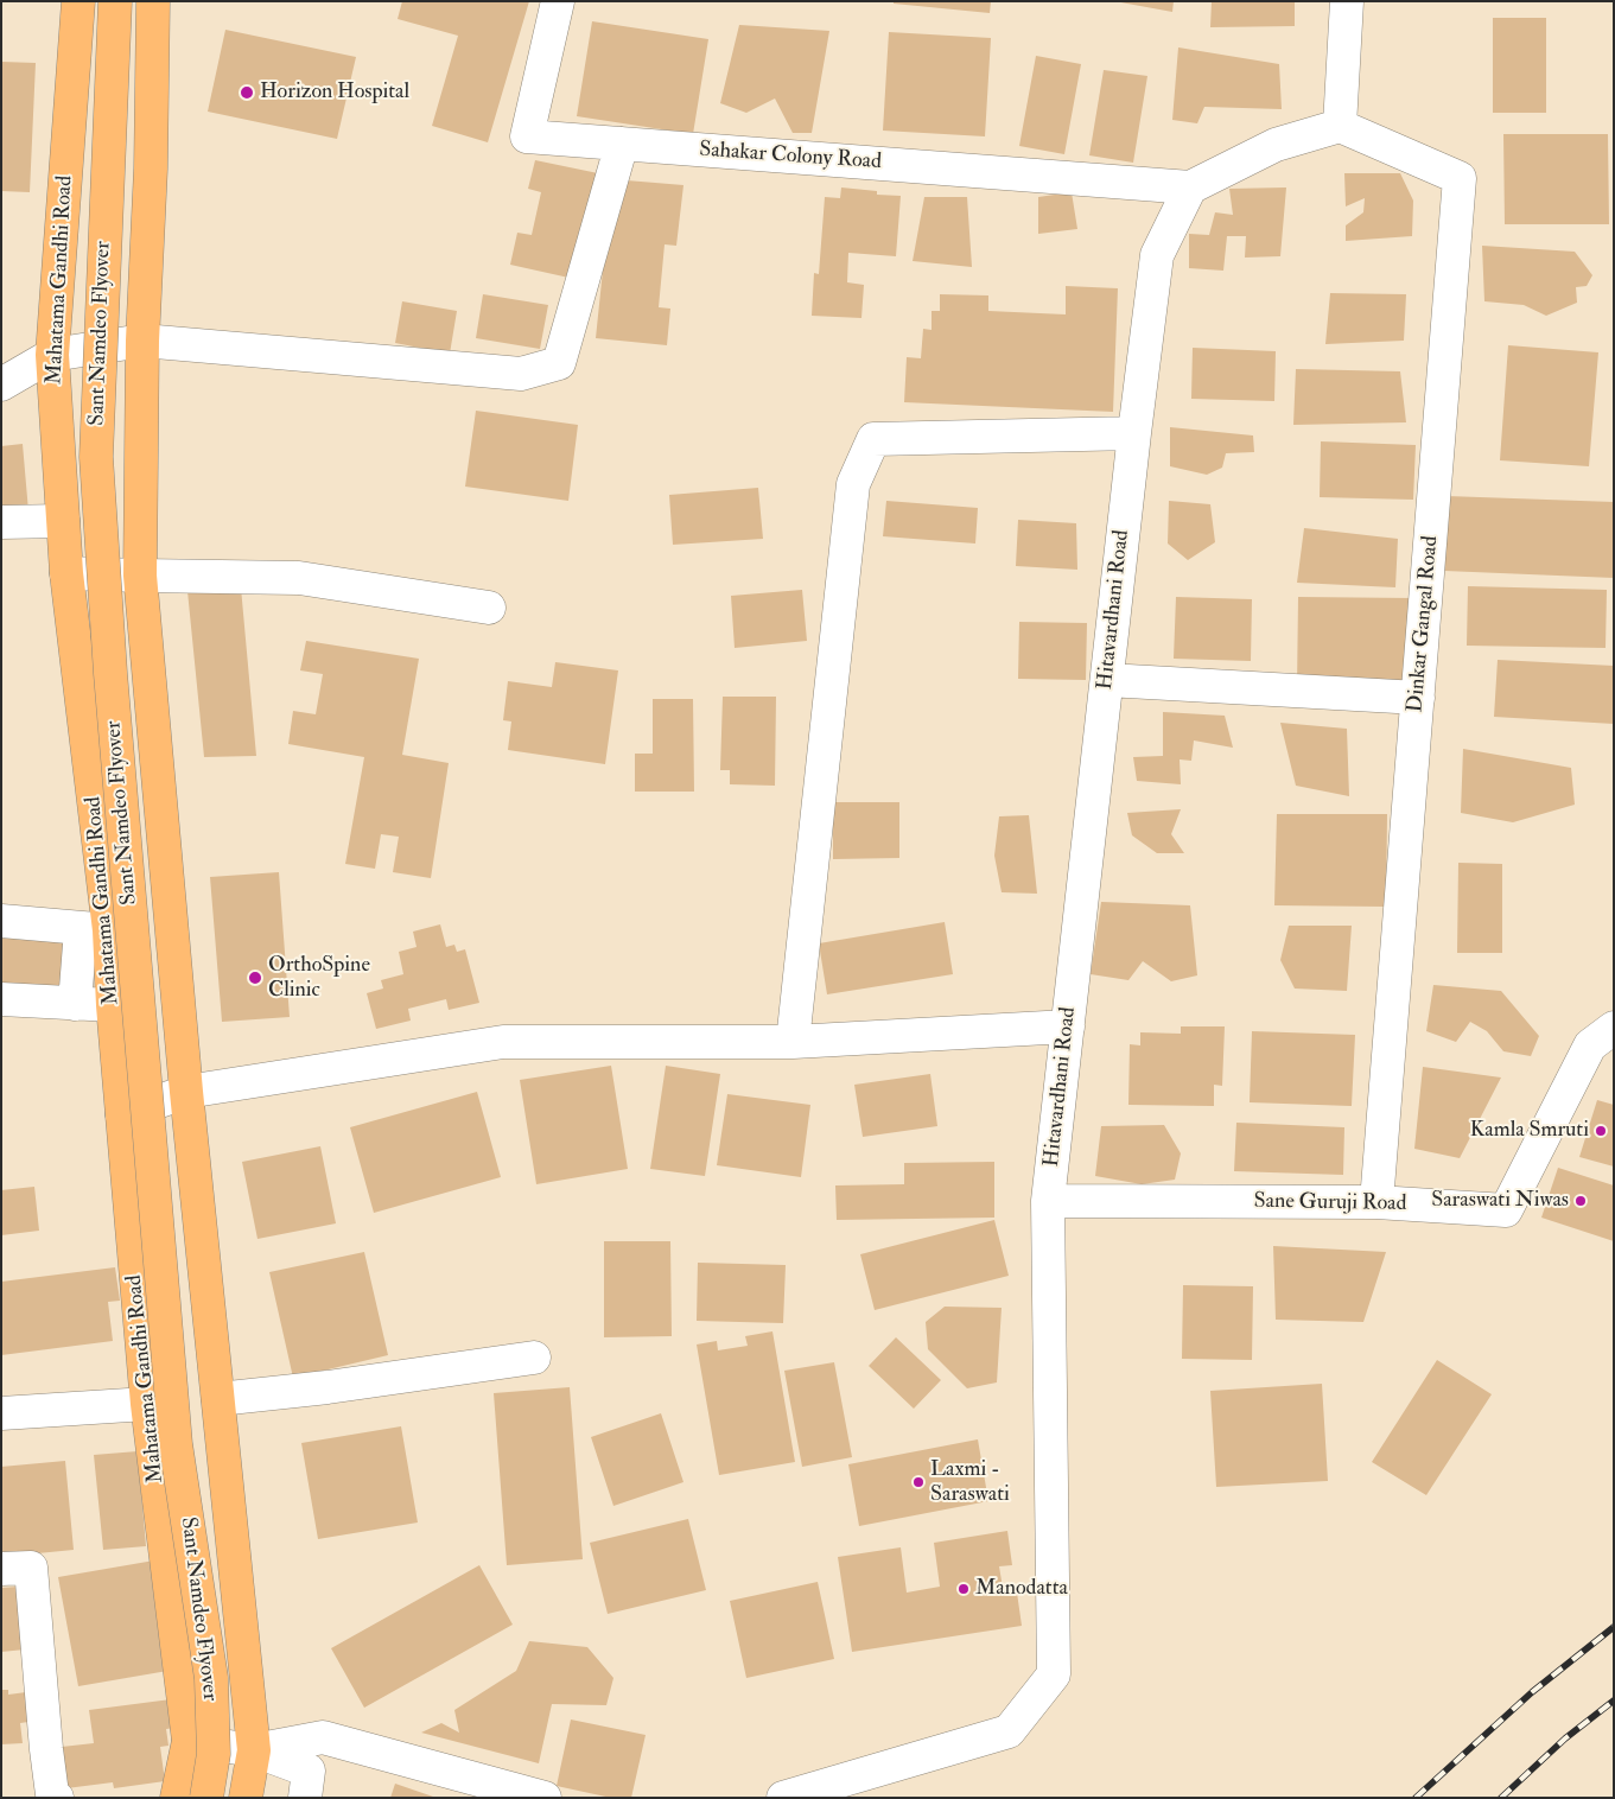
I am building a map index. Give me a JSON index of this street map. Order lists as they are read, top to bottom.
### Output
{
  "streets": {
    "main road": ["Mahatama Gandhi Road", "Sant Namdeo Flyover"],
    "street": [
      "Sahakar Colony Road",
      "Hitavardhani Road",
      "Dinkar Gangal Road",
      "Sane Guruji Road"
    ]
  },
  "crossings": [
    ["Sahakar Colony Road", "Hitavardhani Road"],
    ["Hitavardhani Road", "Sane Guruji Road"],
    ["Dinkar Gangal Road", "Sane Guruji Road"]
  ],
  "places": [
    "Horizon Hospital",
    "OrthoSpine Clinic",
    "Kamla Smruti",
    "Saraswati Niwas",
    "Laxmi - Saraswati",
    "Manodatta"
  ]
}
